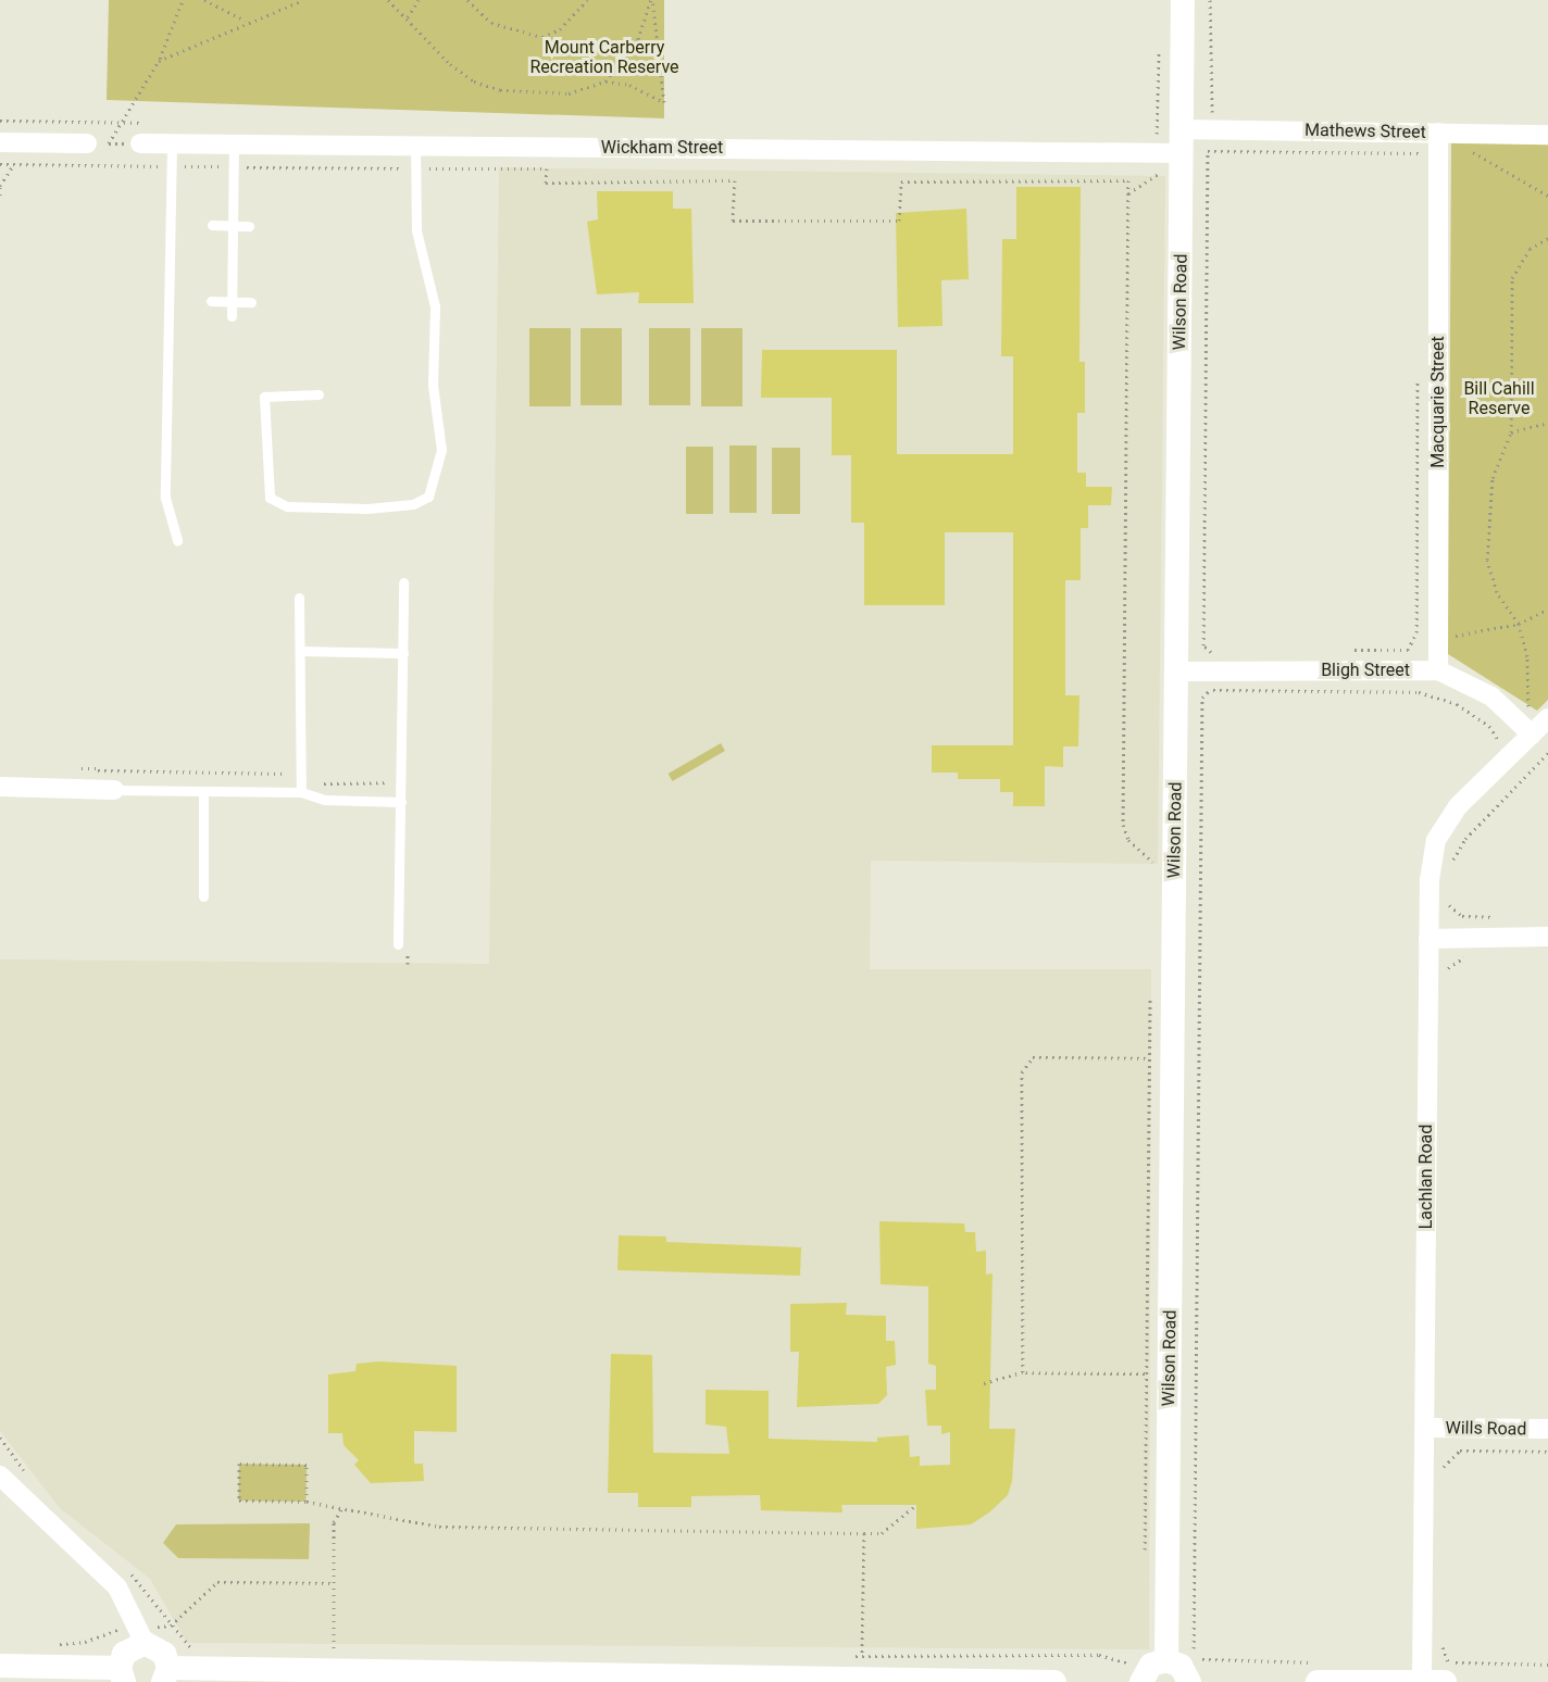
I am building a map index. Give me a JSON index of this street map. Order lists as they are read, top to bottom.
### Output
{
  "streets": {
    "street": [
      "Mathews Street",
      "Wickham Street",
      "Wilson Road",
      "Macquarie Street",
      "Bligh Street",
      "Lachlan Road",
      "Wills Road"
    ]
  },
  "crossings": [
    ["Mathews Street", "Wickham Street"],
    ["Mathews Street", "Wilson Road"],
    ["Mathews Street", "Macquarie Street"],
    ["Wickham Street", "Wilson Road"],
    ["Wilson Road", "Bligh Street"],
    ["Macquarie Street", "Bligh Street"],
    ["Bligh Street", "Lachlan Road"],
    ["Lachlan Road", "Wills Road"]
  ],
  "parks": ["Mount Carberry Recreation Reserve", "Bill Cahill Reserve"]
}
